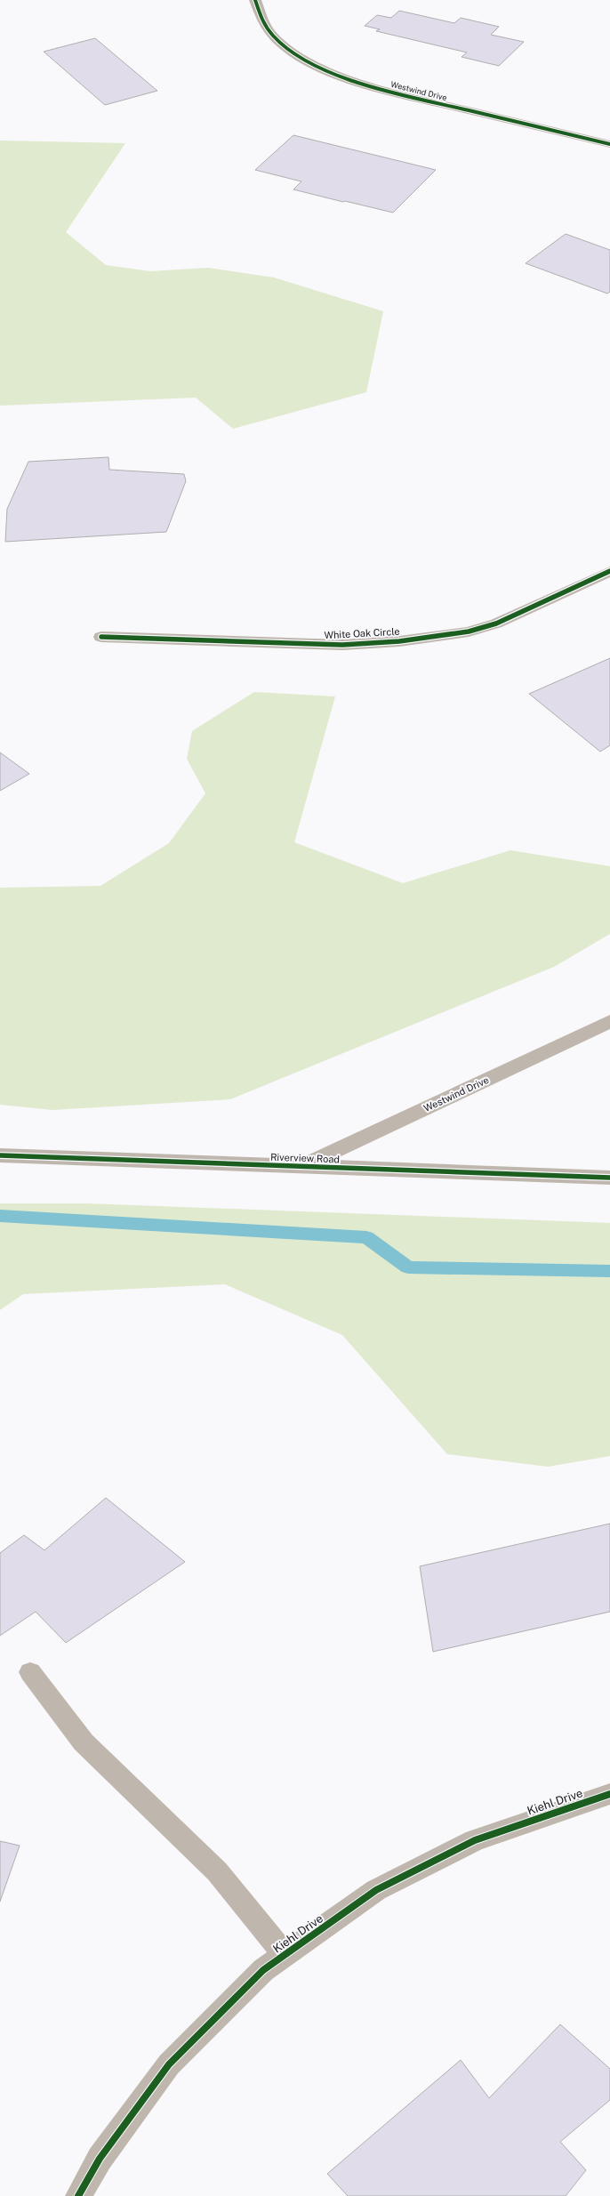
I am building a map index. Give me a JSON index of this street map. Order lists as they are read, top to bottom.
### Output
{
  "streets": {
    "street": [
      "Westwind Drive",
      "White Oak Circle",
      "Riverview Road",
      "Kiehl Drive"
    ]
  },
  "crossings": [
    ["Westwind Drive", "Riverview Road"]
  ]
}
